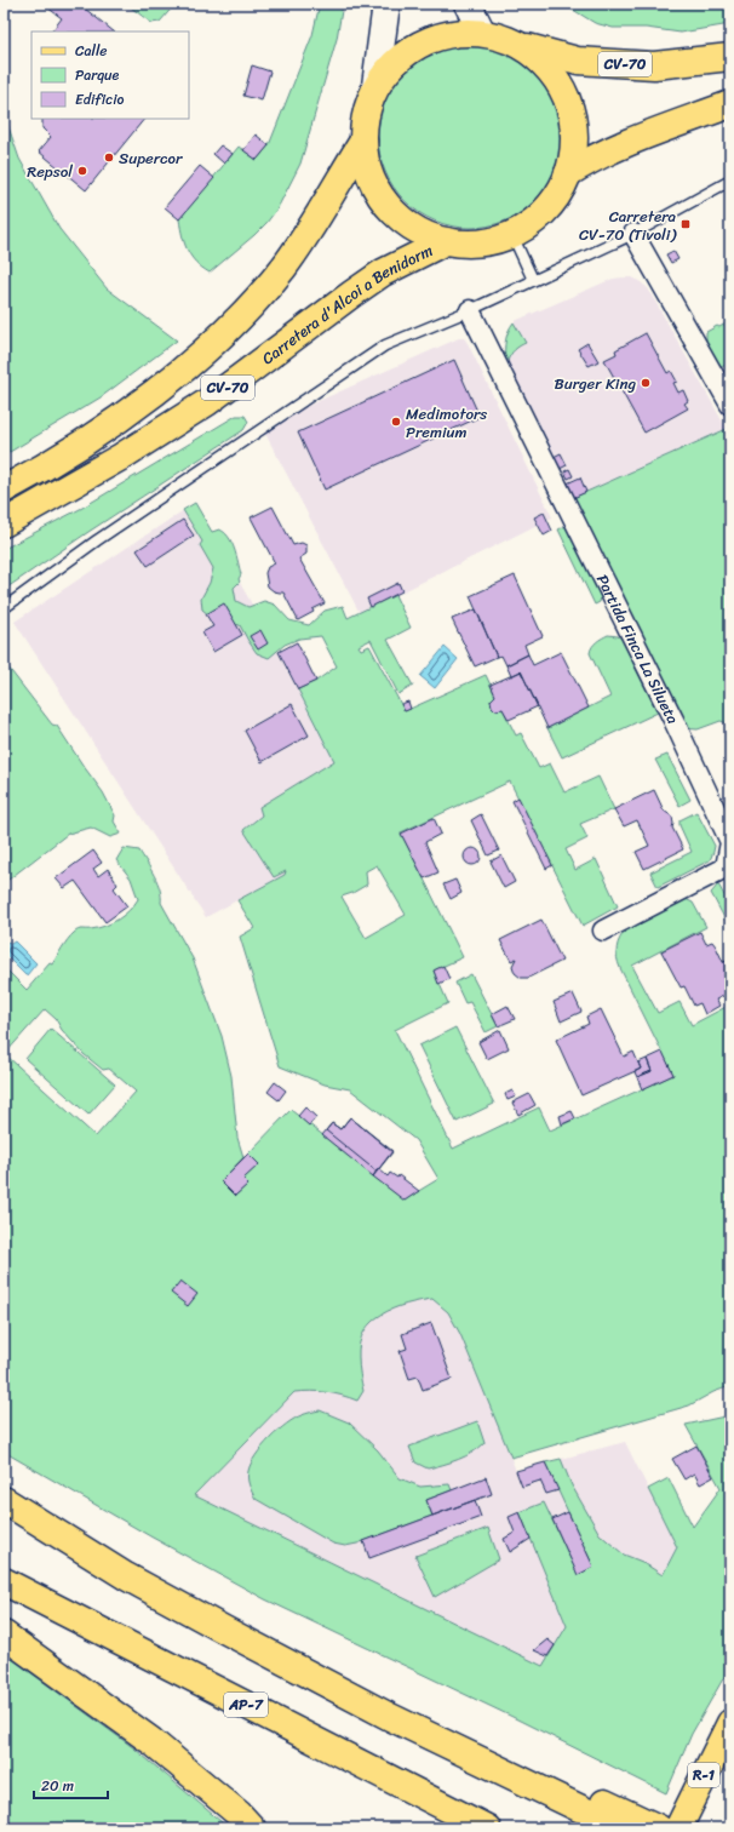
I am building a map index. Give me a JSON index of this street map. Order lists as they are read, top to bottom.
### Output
{
  "streets": {
    "main road": [
      "CV-70",
      "Carretera d'Alcoi a Benidorm",
      "AP-7",
      "R-1"
    ],
    "street": ["Partida Finca La Silueta"]
  },
  "crossings": [
    ["CV-70", "Carretera d'Alcoi a Benidorm"]
  ],
  "places": {
    "other": [
      "Supercor",
      "Repsol",
      "Burger King",
      "Medimotors Premium"
    ],
    "transit": ["Carretera CV-70 (Tivoli)"]
  },
  "legend": ["Calle", "Parque", "Edificio"],
  "scale_bar": "20 m"
}
